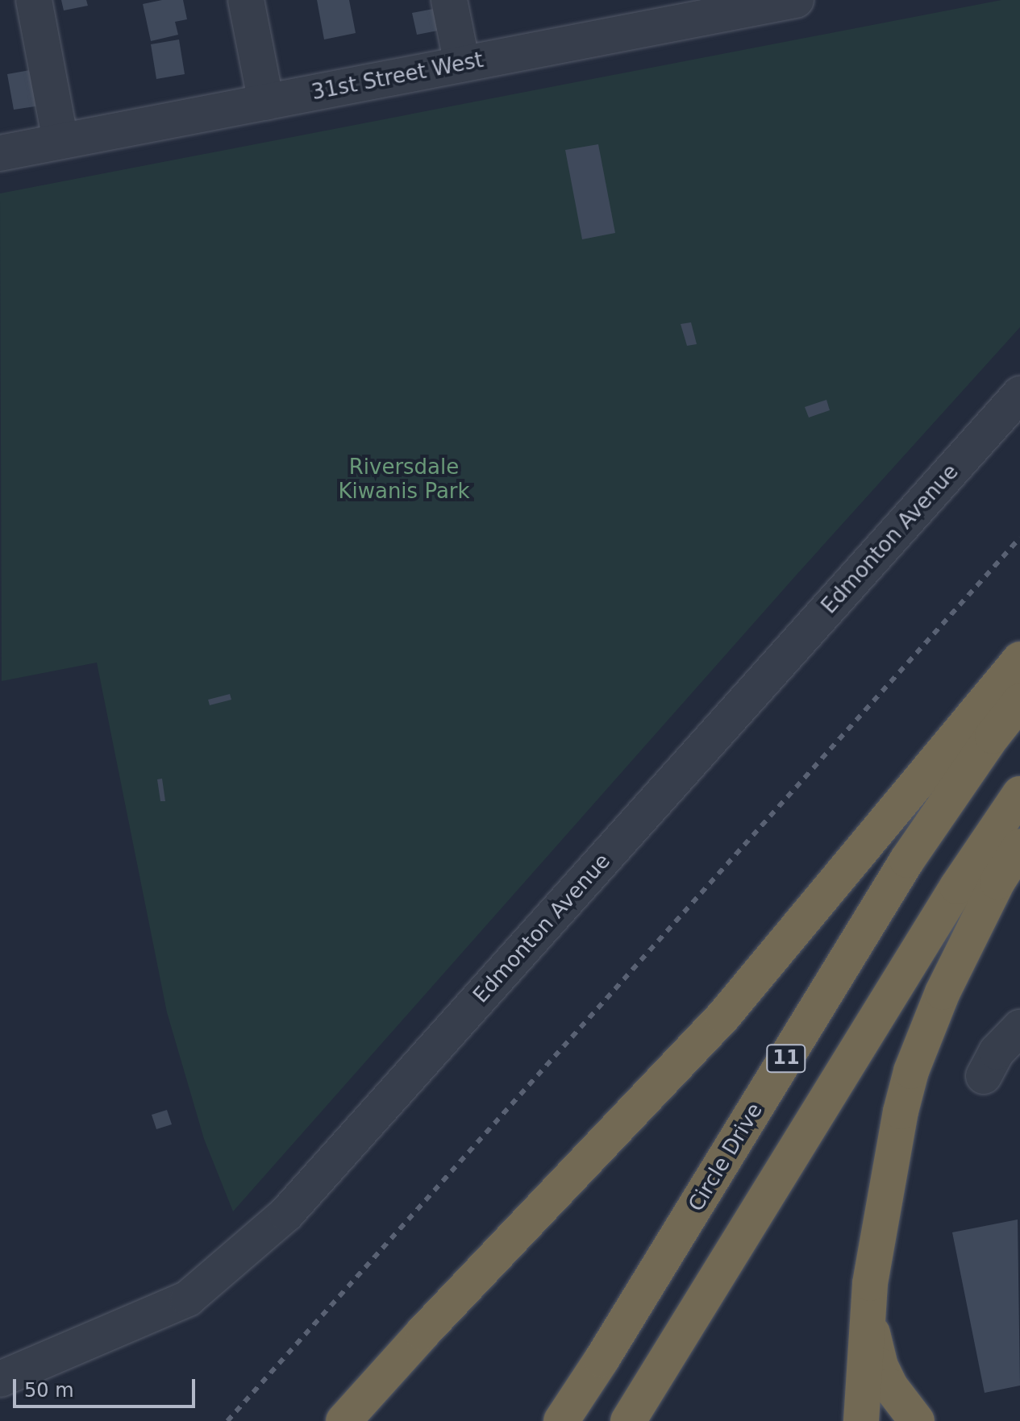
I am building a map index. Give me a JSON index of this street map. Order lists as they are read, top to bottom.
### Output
{
  "streets": {
    "highway": ["11", "Circle Drive"],
    "street": ["31st Street West", "Edmonton Avenue"]
  },
  "parks": ["Riversdale Kiwanis Park"],
  "scale_bar": "50 m"
}
